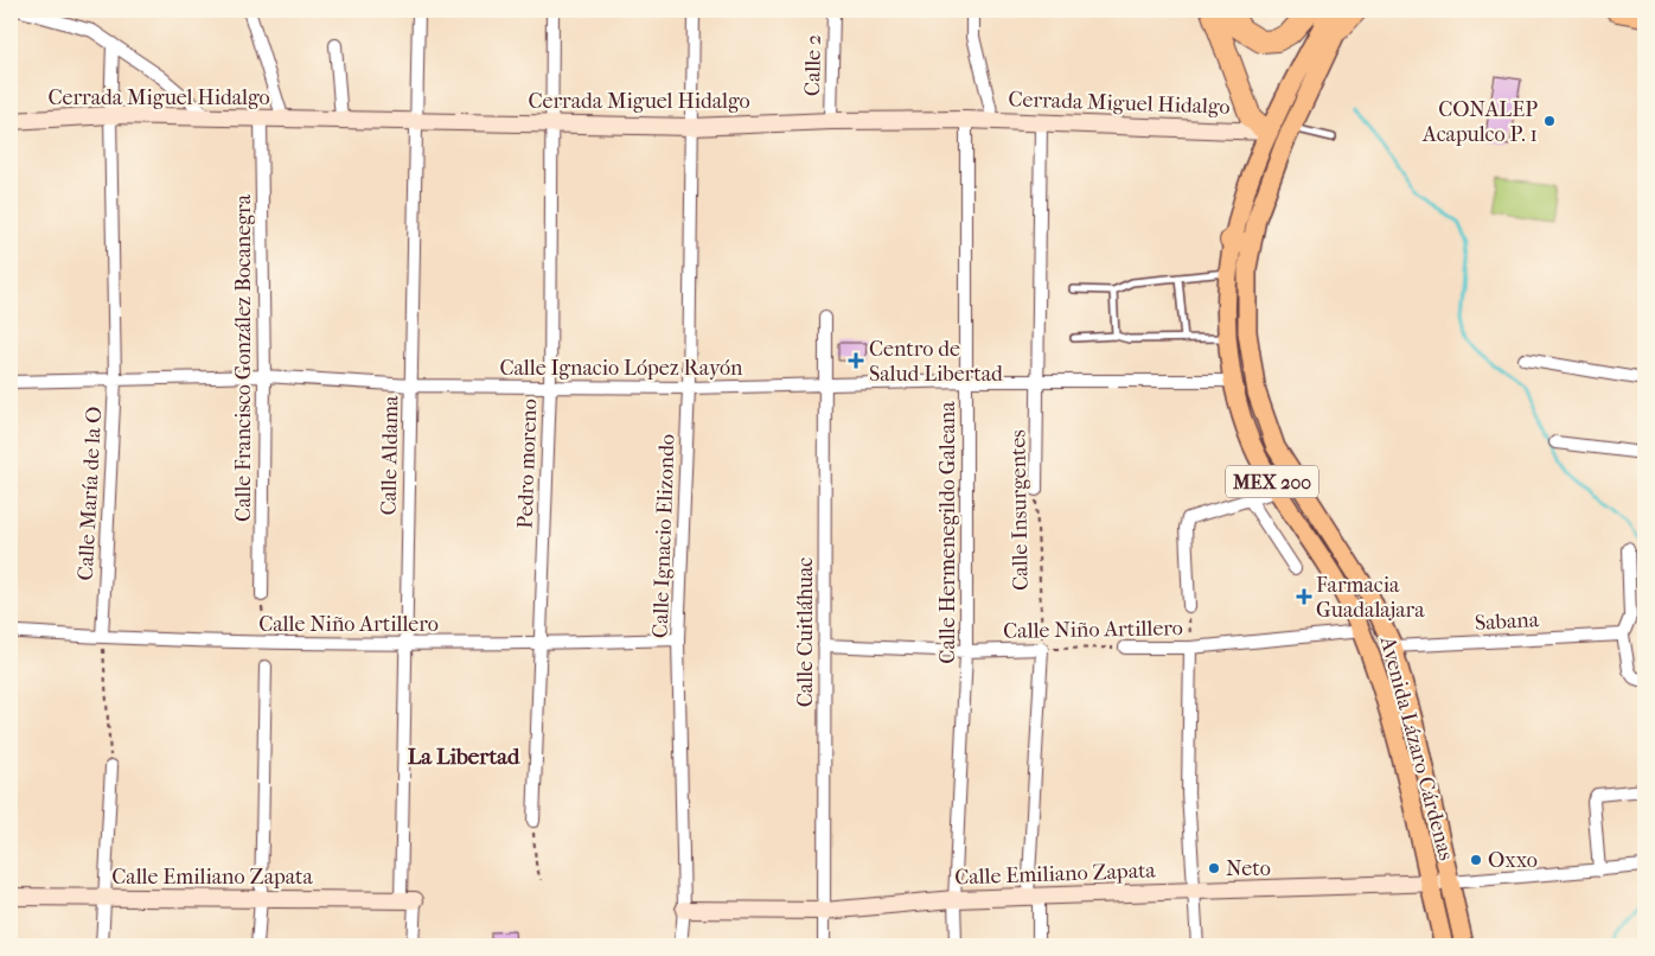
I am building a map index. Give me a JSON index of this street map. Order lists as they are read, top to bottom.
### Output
{
  "streets": {
    "main road": ["MEX 200", "Avenida Lázaro Cárdenas"],
    "street": [
      "Calle 2",
      "Cerrada Miguel Hidalgo",
      "Calle Francisco González Bocanegra",
      "Calle Ignacio López Rayón",
      "Calle Aldama",
      "Pedro moreno",
      "Calle María de la O",
      "Calle Insurgentes",
      "Calle Hermenegildo Galeana",
      "Calle Ignacio Elizondo",
      "Sabana",
      "Calle Niño Artillero",
      "Calle Cuitláhuac",
      "Calle Emiliano Zapata"
    ]
  },
  "crossings": [
    ["Calle 2", "Cerrada Miguel Hidalgo"],
    ["Cerrada Miguel Hidalgo", "Calle Francisco González Bocanegra"],
    ["Cerrada Miguel Hidalgo", "Calle Aldama"],
    ["Cerrada Miguel Hidalgo", "Pedro moreno"],
    ["Cerrada Miguel Hidalgo", "Calle María de la O"],
    ["Cerrada Miguel Hidalgo", "Calle Insurgentes"],
    ["Cerrada Miguel Hidalgo", "Calle Hermenegildo Galeana"],
    ["Cerrada Miguel Hidalgo", "Calle Ignacio Elizondo"],
    ["Cerrada Miguel Hidalgo", "Avenida Lázaro Cárdenas"],
    ["Calle Francisco González Bocanegra", "Calle Ignacio López Rayón"],
    ["Calle Ignacio López Rayón", "Calle Aldama"],
    ["Calle Ignacio López Rayón", "Pedro moreno"],
    ["Calle Ignacio López Rayón", "Calle María de la O"],
    ["Calle Ignacio López Rayón", "Calle Insurgentes"],
    ["Calle Ignacio López Rayón", "Calle Hermenegildo Galeana"],
    ["Calle Ignacio López Rayón", "Calle Ignacio Elizondo"],
    ["Calle Ignacio López Rayón", "Calle Cuitláhuac"],
    ["Calle Ignacio López Rayón", "Avenida Lázaro Cárdenas"],
    ["Calle Aldama", "Calle Niño Artillero"],
    ["Calle Aldama", "Calle Emiliano Zapata"],
    ["Pedro moreno", "Calle Niño Artillero"],
    ["Calle María de la O", "Calle Niño Artillero"],
    ["Calle Insurgentes", "Calle Niño Artillero"],
    ["Calle Hermenegildo Galeana", "Calle Niño Artillero"],
    ["Calle Hermenegildo Galeana", "Calle Emiliano Zapata"],
    ["Calle Ignacio Elizondo", "Calle Niño Artillero"],
    ["Calle Ignacio Elizondo", "Calle Emiliano Zapata"],
    ["Sabana", "Avenida Lázaro Cárdenas"],
    ["Calle Niño Artillero", "Calle Cuitláhuac"],
    ["Calle Niño Artillero", "Avenida Lázaro Cárdenas"],
    ["Calle Cuitláhuac", "Calle Emiliano Zapata"],
    ["Avenida Lázaro Cárdenas", "Calle Emiliano Zapata"]
  ],
  "districts": ["La Libertad"],
  "places": {
    "other": ["CONALEP Acapulco P. 1", "Oxxo", "Neto"],
    "health": ["Centro de Salud Libertad", "Farmacia Guadalajara"]
  }
}
